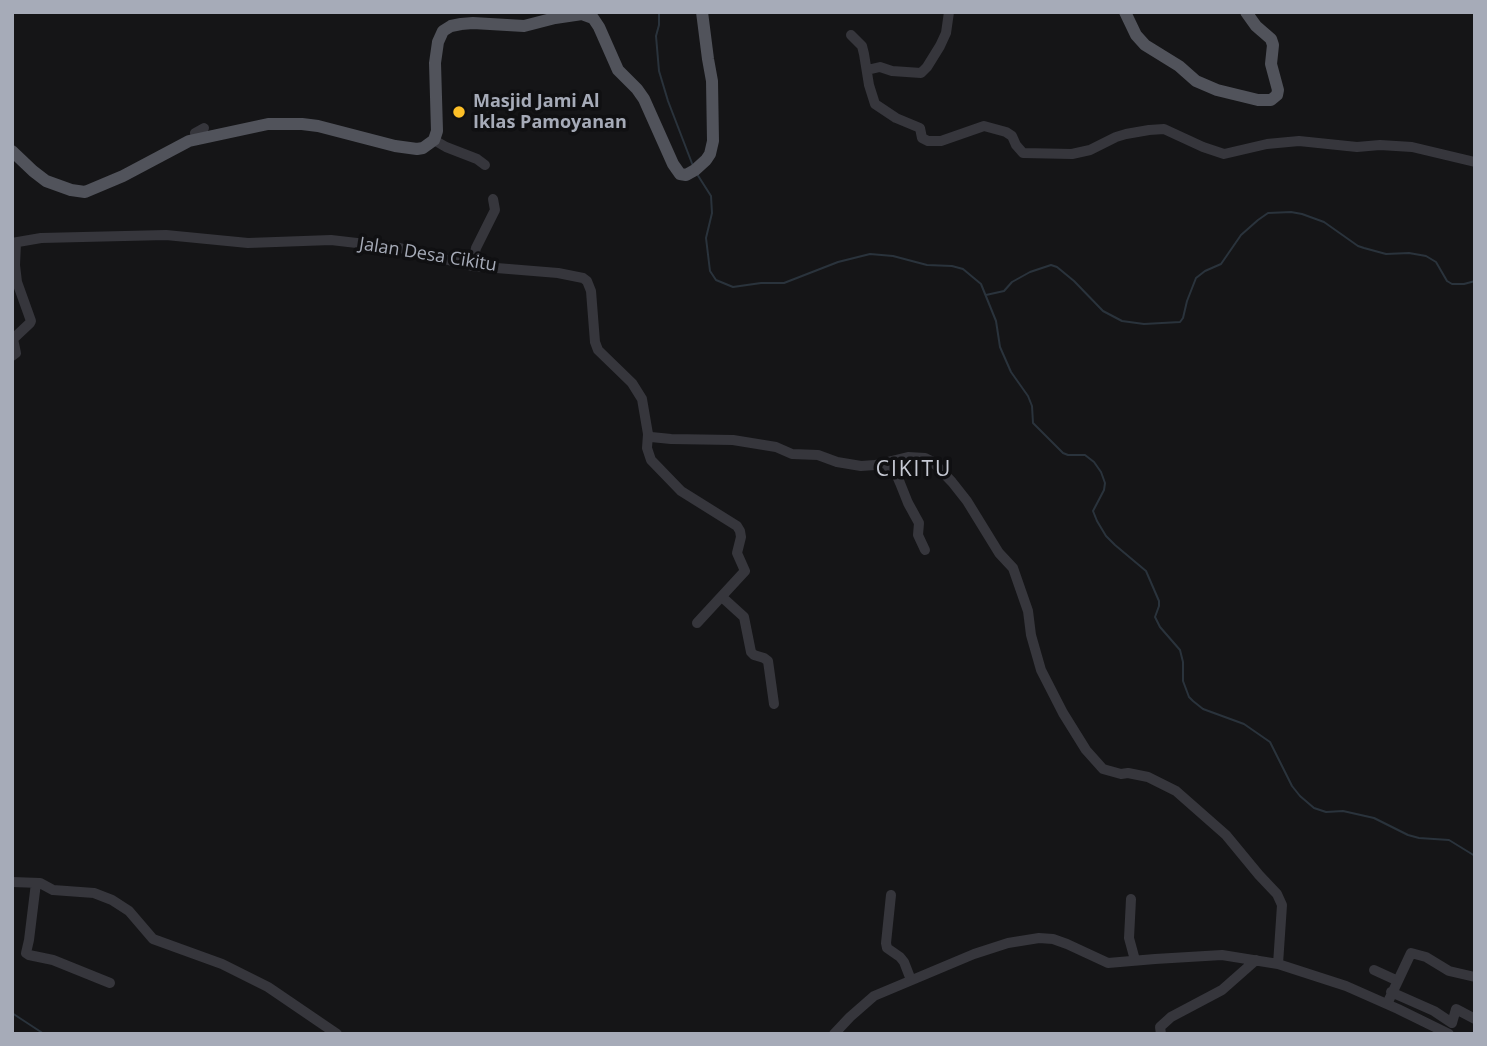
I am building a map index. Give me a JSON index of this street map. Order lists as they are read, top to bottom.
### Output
{
  "streets": {
    "street": ["Jalan Desa Cikitu"]
  },
  "districts": ["CIKITU"],
  "places": ["Masjid Jami Al Iklas Pamoyanan"]
}
